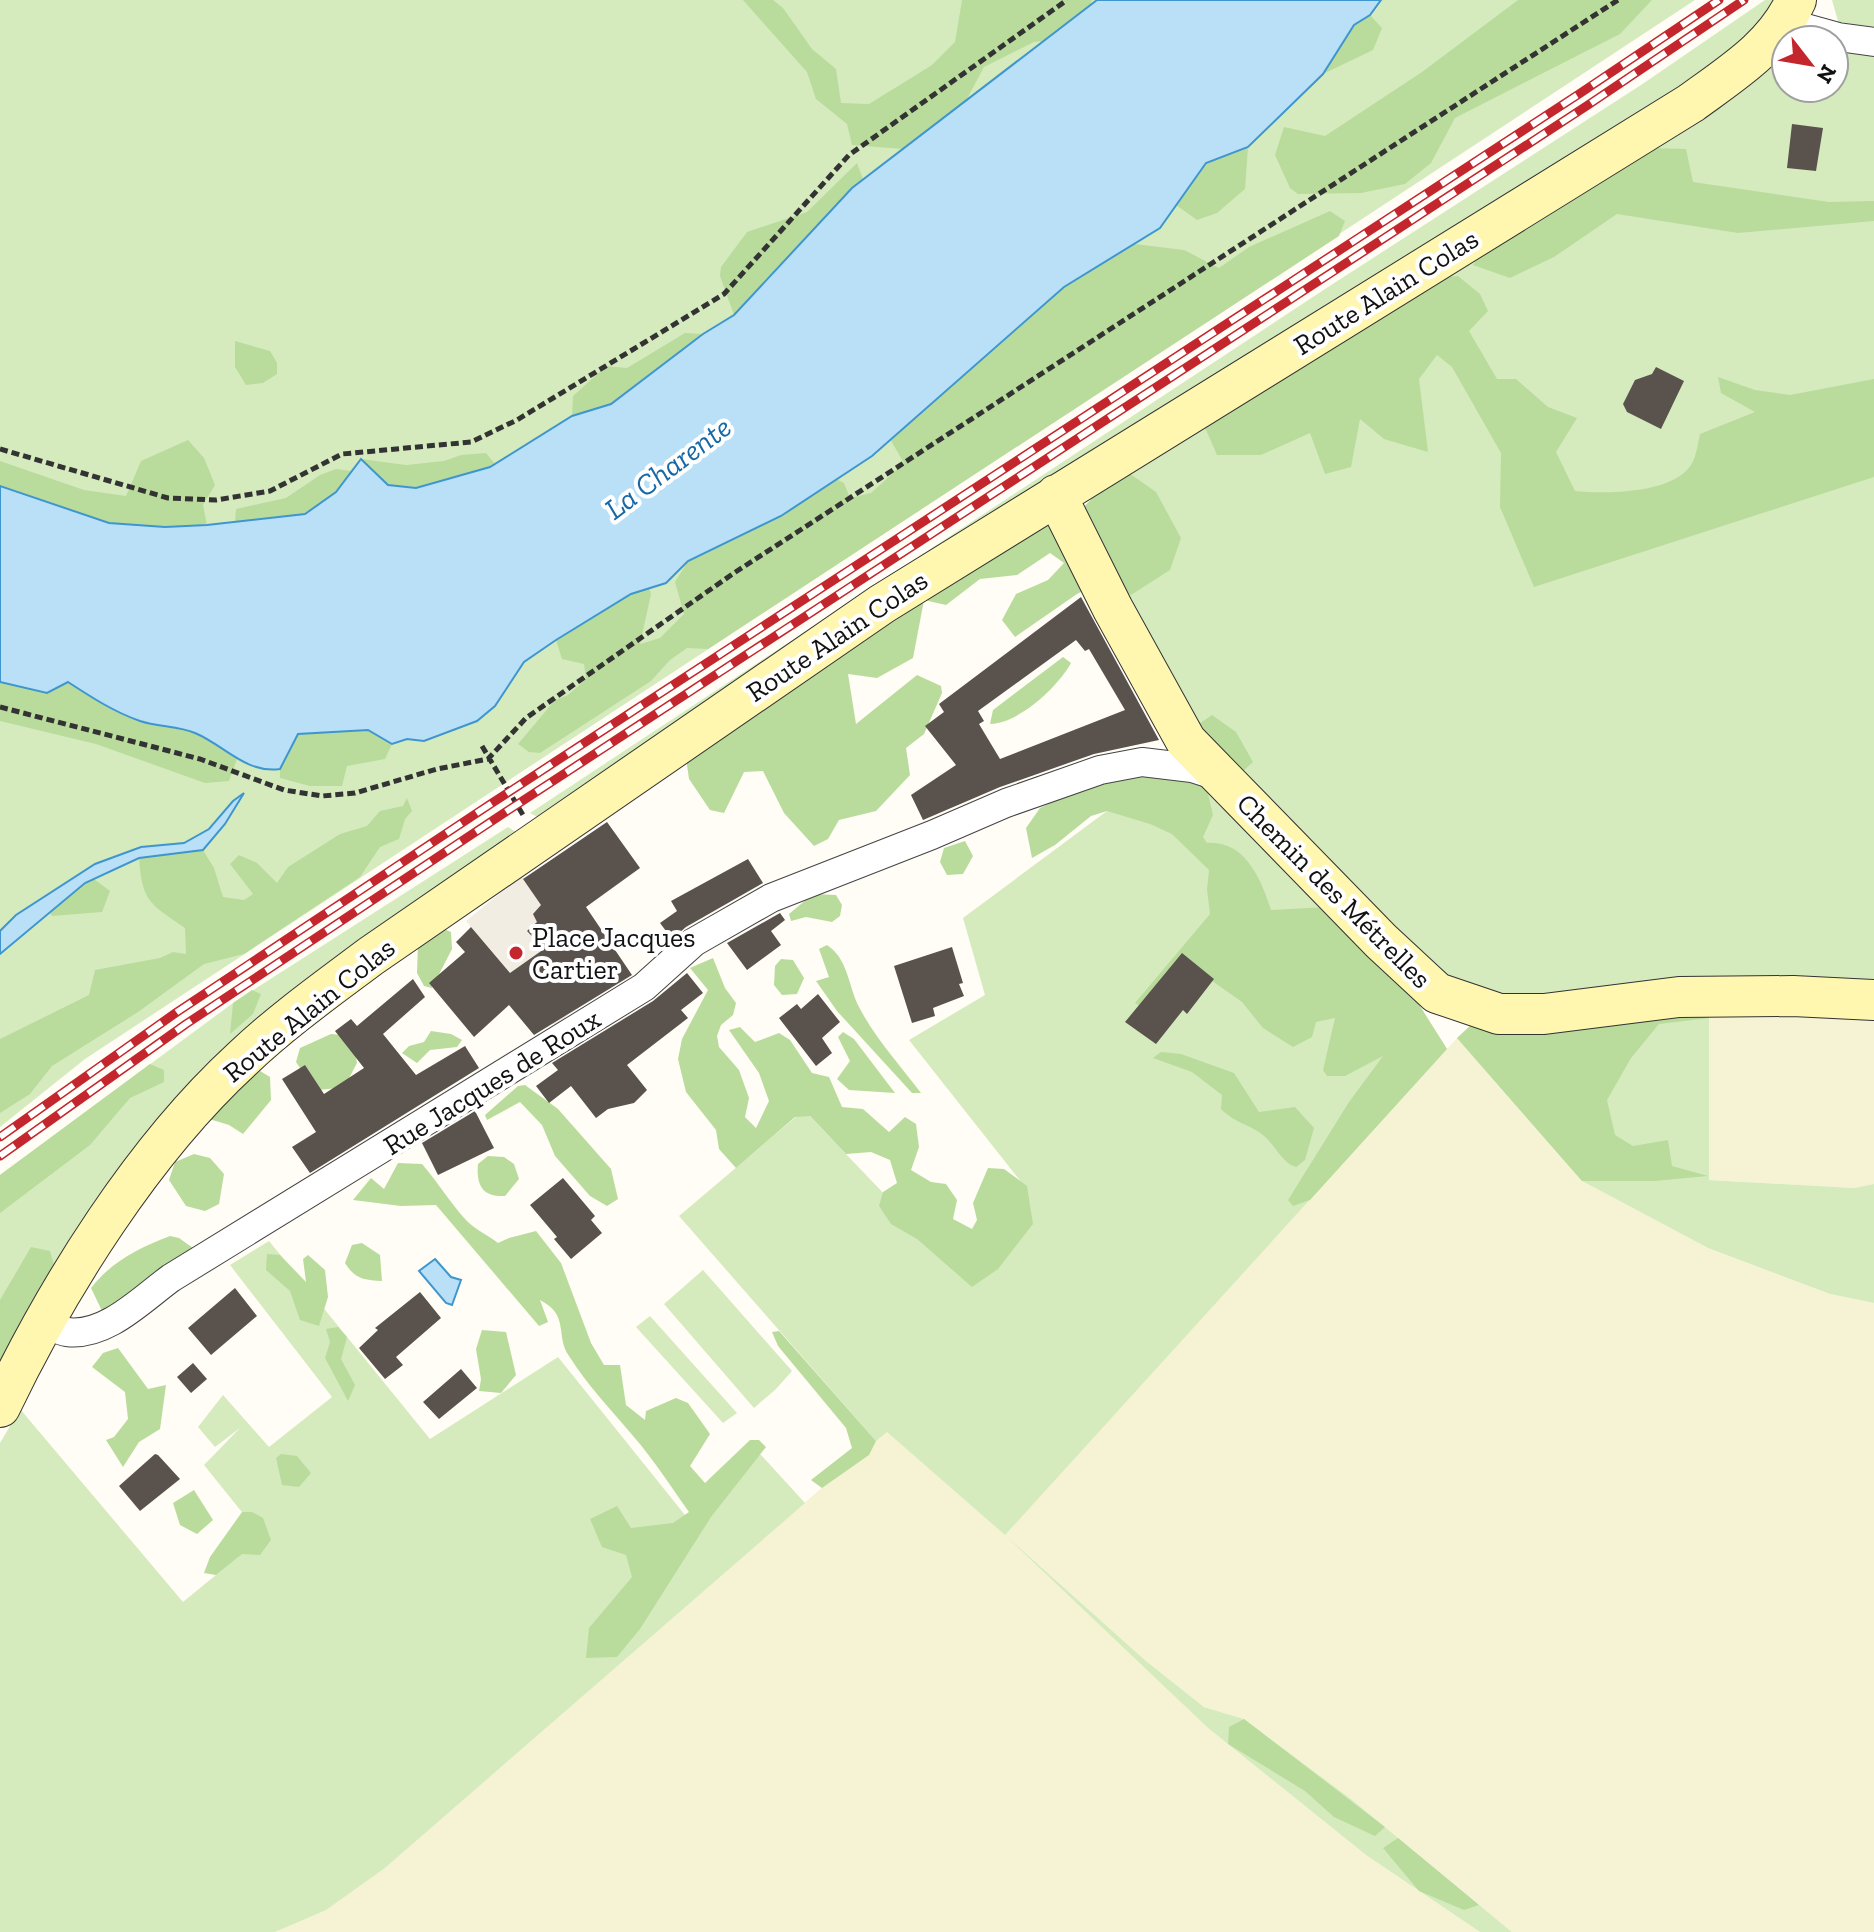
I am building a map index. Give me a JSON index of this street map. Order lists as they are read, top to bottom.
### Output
{
  "streets": {
    "street": ["Route Alain Colas", "Chemin des Métrelles", "Rue Jacques de Roux"]
  },
  "crossings": [
    ["Route Alain Colas", "Chemin des Métrelles"],
    ["Route Alain Colas", "Rue Jacques de Roux"],
    ["Chemin des Métrelles", "Rue Jacques de Roux"]
  ],
  "water": ["La Charente"],
  "places": ["Place Jacques Cartier"],
  "north": "bottom right"
}
